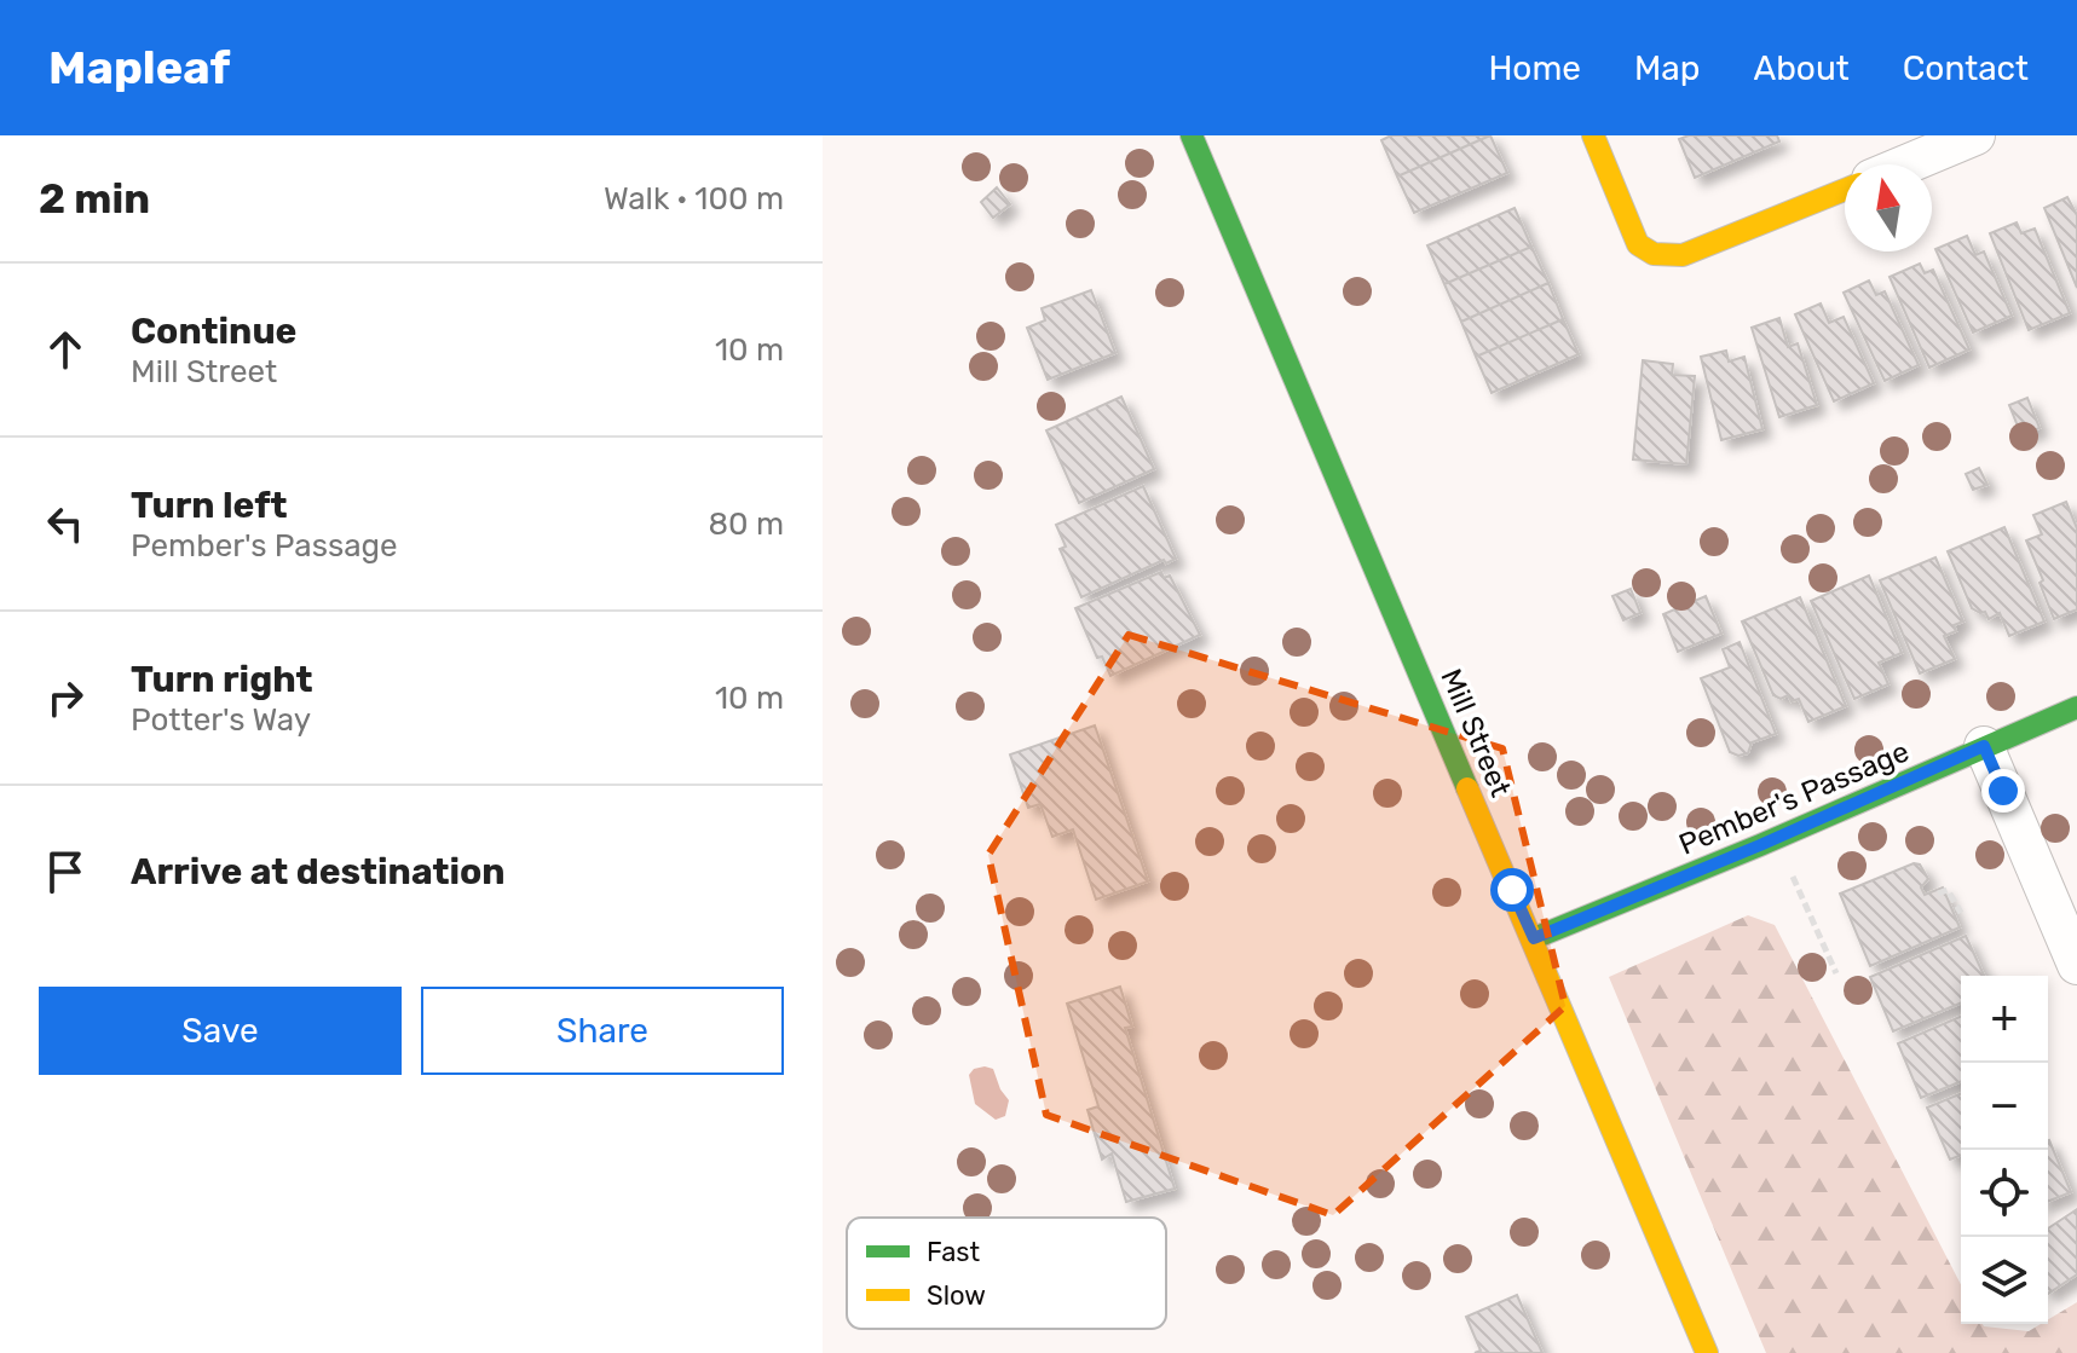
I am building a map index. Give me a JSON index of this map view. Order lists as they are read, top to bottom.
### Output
{
  "streets": {
    "main road": ["Mill Street", "Pember's Passage"]
  },
  "crossings": [
    ["Mill Street", "Pember's Passage"]
  ],
  "legend": ["Fast", "Slow"],
  "north": "top",
  "page": {
    "header": "Mapleaf",
    "nav": [
      "Home",
      "Map",
      "About",
      "Contact"
    ],
    "heading": ["2 min", "Walk · 100 m"],
    "list": [
      ["Continue", "Mill Street", "10 m"],
      ["Turn left", "Pember's Passage", "80 m"],
      ["Turn right", "Potter's Way", "10 m"],
      "Arrive at destination"
    ],
    "buttons": ["Save", "Share"],
    "map_buttons": ["+", "−"]
  }
}
